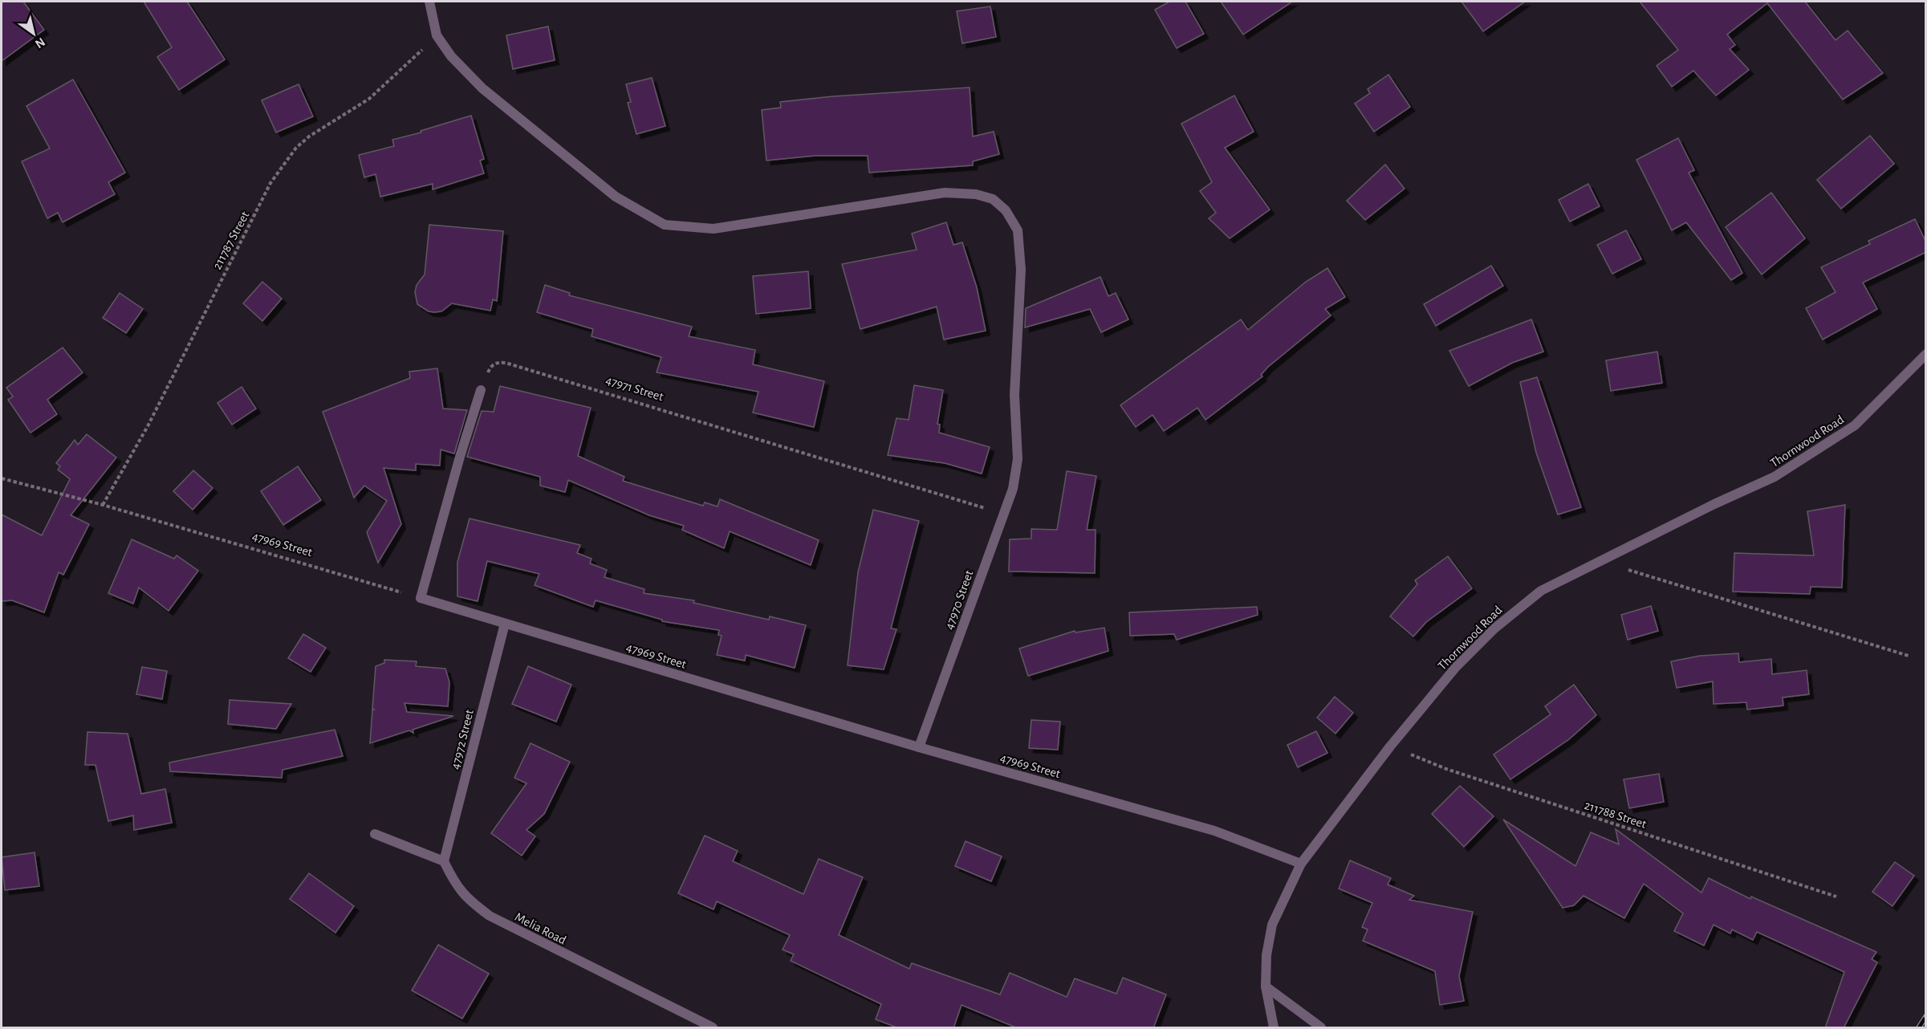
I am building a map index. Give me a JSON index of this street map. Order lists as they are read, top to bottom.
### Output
{
  "streets": {
    "street": [
      "Thornwood Road",
      "47969 Street",
      "47970 Street",
      "47972 Street",
      "Melia Road"
    ],
    "path": ["211787 Street", "47971 Street", "211788 Street"]
  },
  "crossings": [
    ["211787 Street", "47969 Street"],
    ["211787 Street", "47970 Street"],
    ["47971 Street", "47970 Street"],
    ["Thornwood Road", "47969 Street"],
    ["Thornwood Road", "211788 Street"],
    ["47969 Street", "47970 Street"],
    ["47969 Street", "47972 Street"],
    ["47972 Street", "Melia Road"]
  ],
  "north": "bottom right"
}
